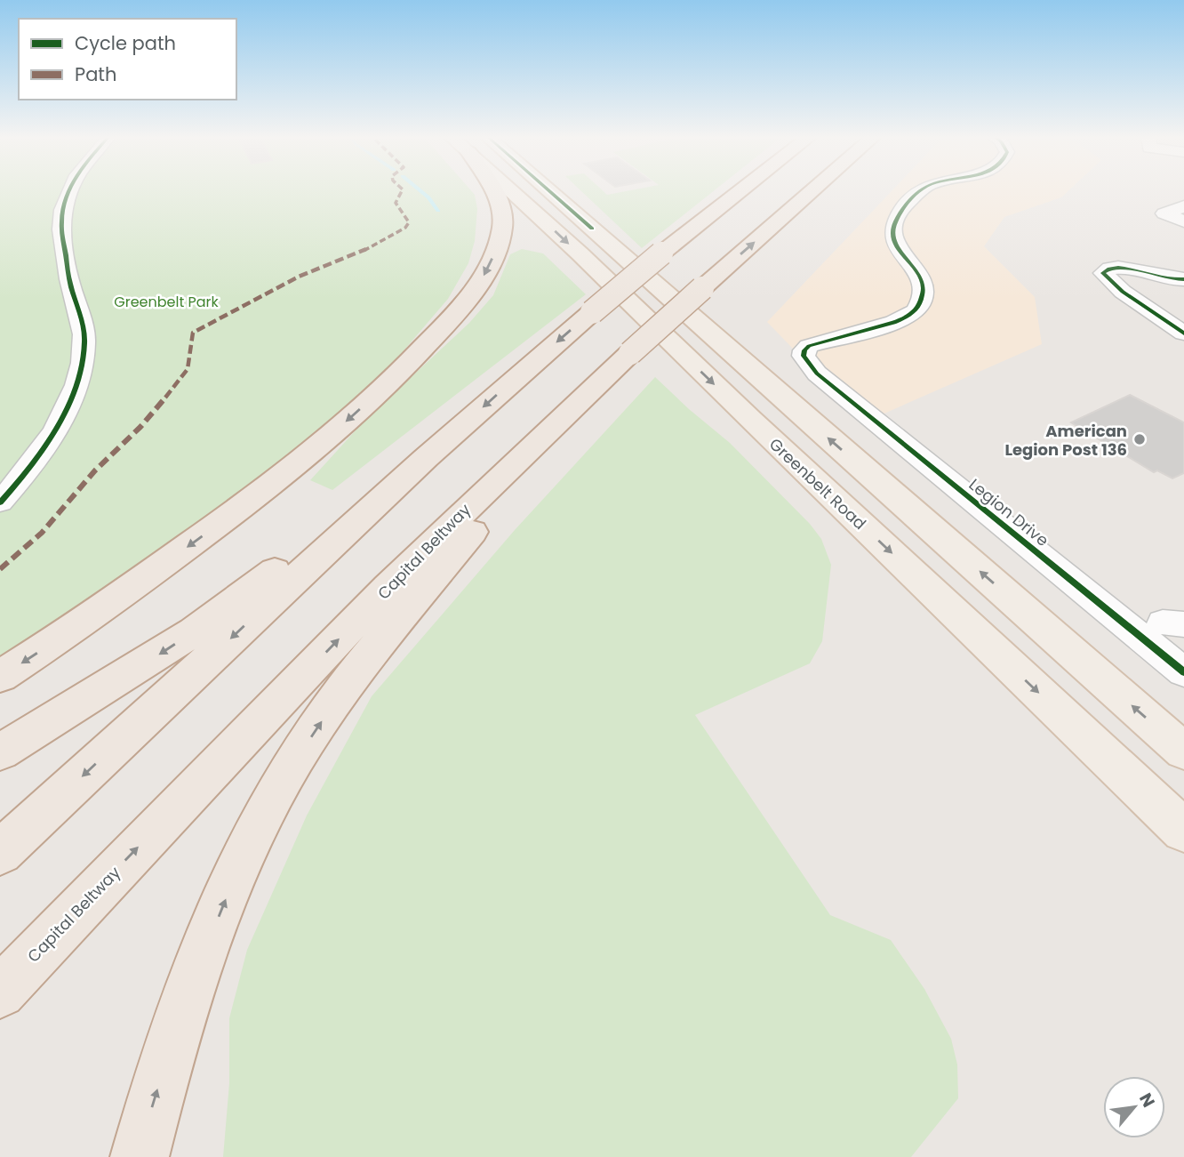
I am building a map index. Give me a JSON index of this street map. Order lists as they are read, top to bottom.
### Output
{
  "streets": {
    "highway": ["Capital Beltway"],
    "main road": ["Greenbelt Road"],
    "street": ["Legion Drive"]
  },
  "parks": ["Greenbelt Park"],
  "places": ["American Legion Post 136"],
  "legend": ["Cycle path", "Path"],
  "north": "top right"
}
